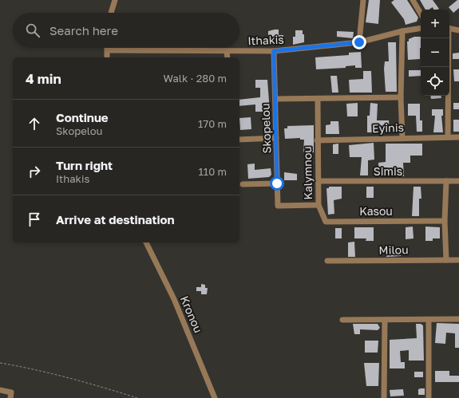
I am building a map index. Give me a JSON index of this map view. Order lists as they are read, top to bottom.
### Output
{
  "streets": {
    "street": [
      "Ithakis",
      "Eyinis",
      "Skopelou",
      "Simis",
      "Kalymnou",
      "Kasou",
      "Milou",
      "Kronou"
    ]
  },
  "crossings": [
    ["Ithakis", "Skopelou"],
    ["Eyinis", "Kalymnou"],
    ["Skopelou", "Kalymnou"],
    ["Simis", "Kalymnou"],
    ["Kalymnou", "Kasou"]
  ],
  "page": {
    "map_buttons": ["+", "−"],
    "search": "Search here",
    "heading": ["4 min", "Walk · 280 m"],
    "list": [
      ["Continue", "Skopelou", "170 m"],
      ["Turn right", "Ithakis", "110 m"],
      "Arrive at destination"
    ]
  }
}
